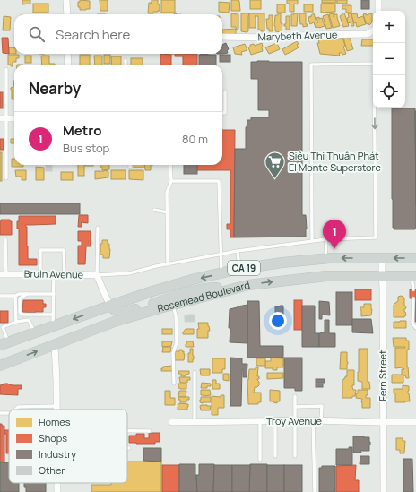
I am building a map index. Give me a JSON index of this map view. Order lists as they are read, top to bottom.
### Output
{
  "streets": {
    "main road": ["CA 19", "Rosemead Boulevard"],
    "street": [
      "Marybeth Avenue",
      "Bruin Avenue",
      "Fern Street",
      "Troy Avenue"
    ]
  },
  "crossings": [
    ["Bruin Avenue", "Rosemead Boulevard"],
    ["Rosemead Boulevard", "Fern Street"],
    ["Fern Street", "Troy Avenue"]
  ],
  "places": {
    "supermarket": ["Siêu Thi Thuân Phát El Monte Superstore"]
  },
  "legend": [
    "Homes",
    "Shops",
    "Industry",
    "Other"
  ],
  "page": {
    "map_buttons": ["+", "−"],
    "search": "Search here",
    "heading": "Nearby",
    "list": [
      {
        "mark": "1",
        "name": "Metro",
        "note": "Bus stop",
        "value": "80 m"
      }
    ],
    "pins": "1"
  }
}
